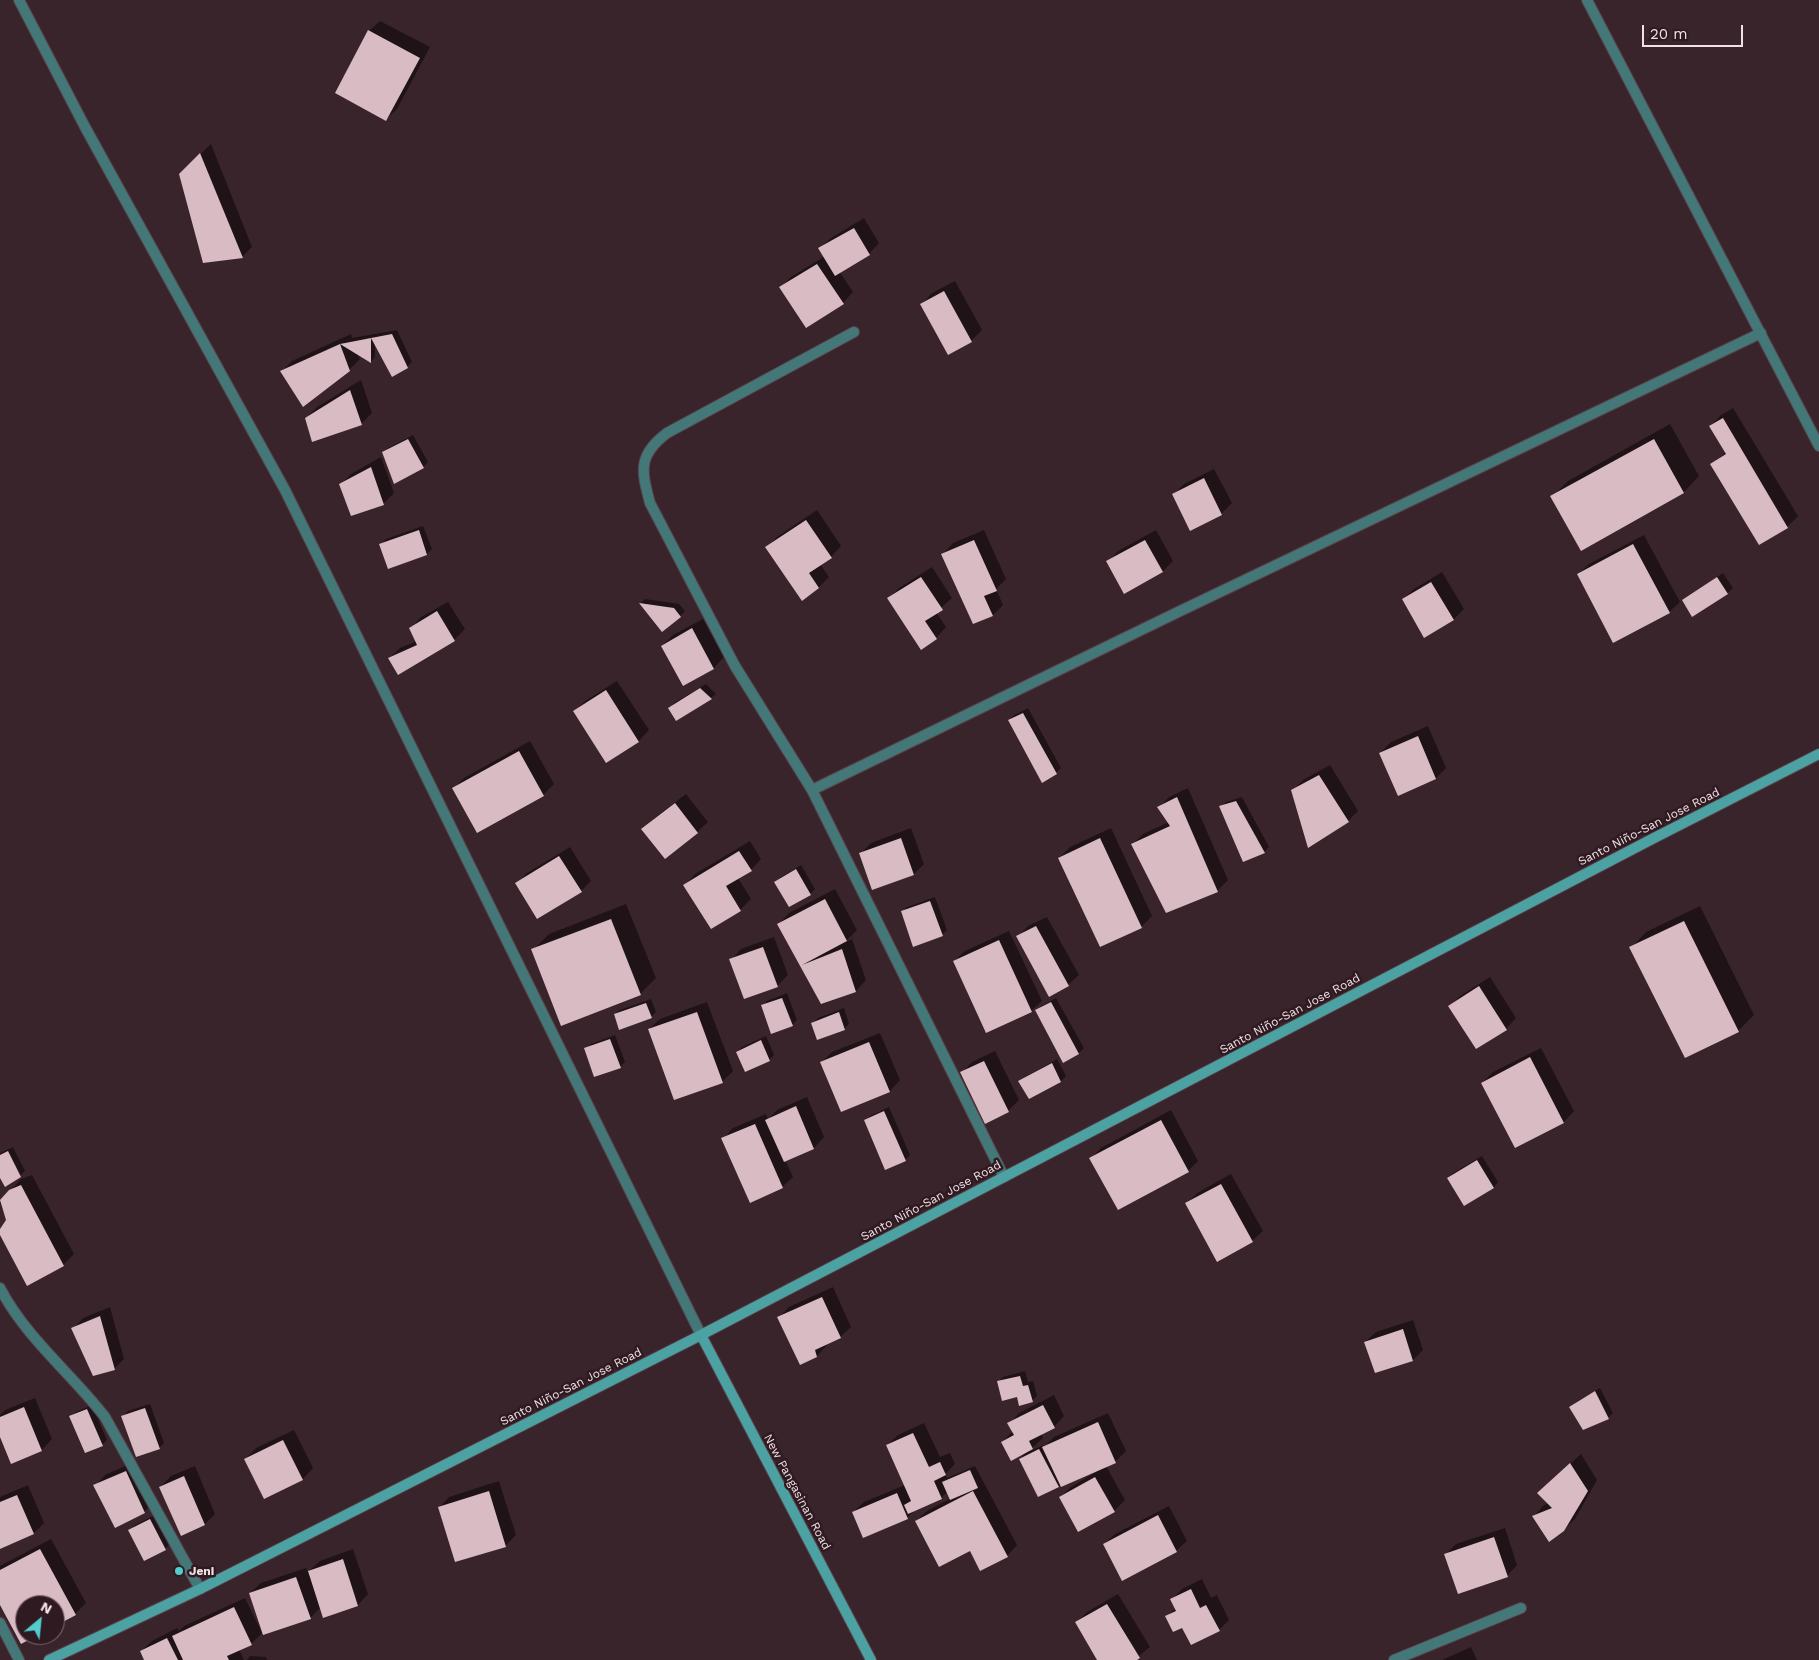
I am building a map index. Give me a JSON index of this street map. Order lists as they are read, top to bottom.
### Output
{
  "streets": {
    "main road": ["Santo Niño-San Jose Road", "New Pangasinan Road"]
  },
  "crossings": [
    ["Santo Niño-San Jose Road", "New Pangasinan Road"]
  ],
  "places": ["Jeni"],
  "scale_bar": "20 m",
  "north": "top right"
}
